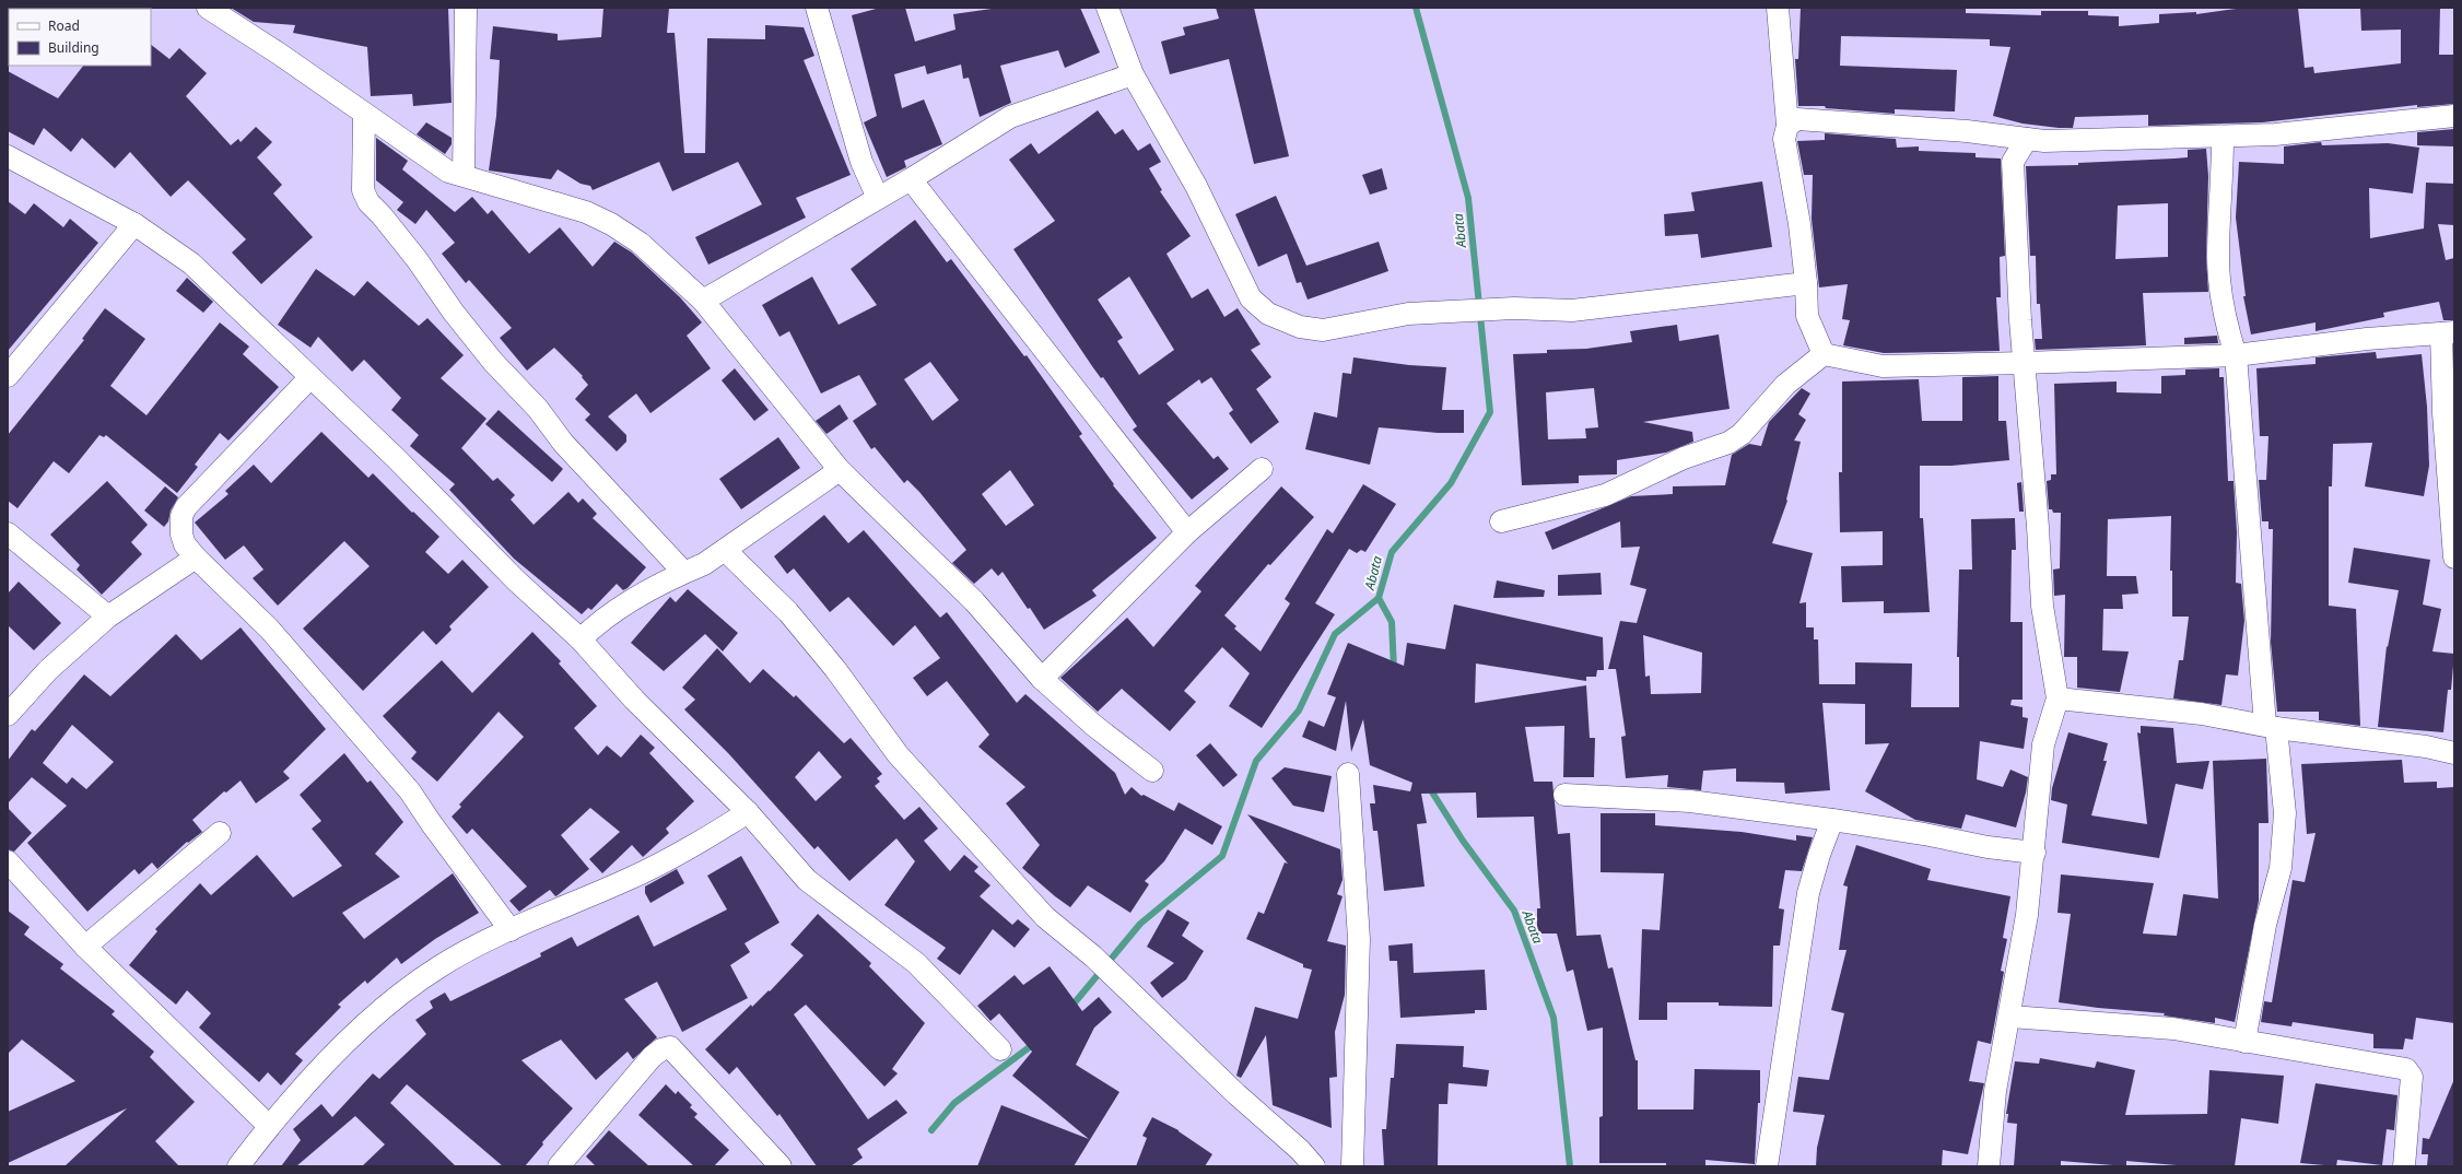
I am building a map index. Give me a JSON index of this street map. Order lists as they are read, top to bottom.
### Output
{
  "water": ["Abata"],
  "legend": ["Road", "Building"]
}
